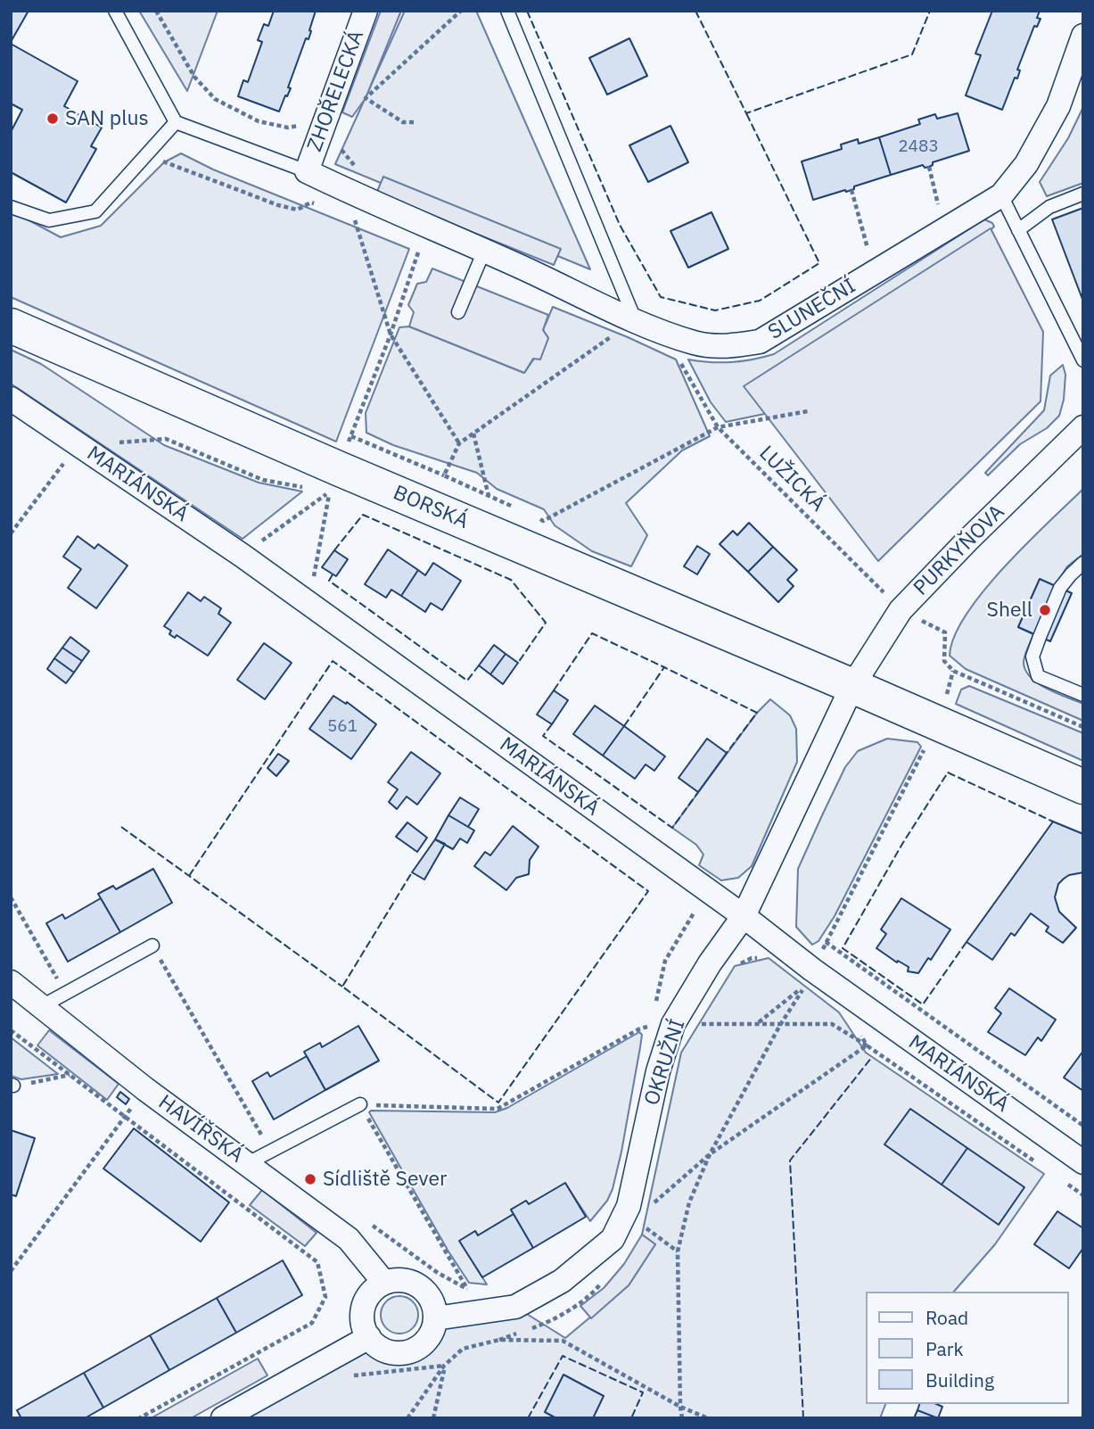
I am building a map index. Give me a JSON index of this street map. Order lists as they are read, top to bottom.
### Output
{
  "streets": {
    "main road": ["BORSKÁ"],
    "street": [
      "ZHOŘELECKÁ",
      "SLUNEČNÍ",
      "MARIÁNSKÁ",
      "PURKYŇOVA",
      "OKRUŽNÍ",
      "HAVÍŘSKÁ"
    ],
    "path": ["LUŽICKÁ"]
  },
  "crossings": [
    ["ZHOŘELECKÁ", "SLUNEČNÍ"],
    ["LUŽICKÁ", "PURKYŇOVA"],
    ["MARIÁNSKÁ", "OKRUŽNÍ"],
    ["BORSKÁ", "PURKYŇOVA"],
    ["BORSKÁ", "OKRUŽNÍ"],
    ["PURKYŇOVA", "OKRUŽNÍ"],
    ["OKRUŽNÍ", "HAVÍŘSKÁ"]
  ],
  "places": ["SAN plus", "Shell", "Sídliště Sever"],
  "house_numbers": ["2483", "561"],
  "legend": ["Road", "Park", "Building"]
}
